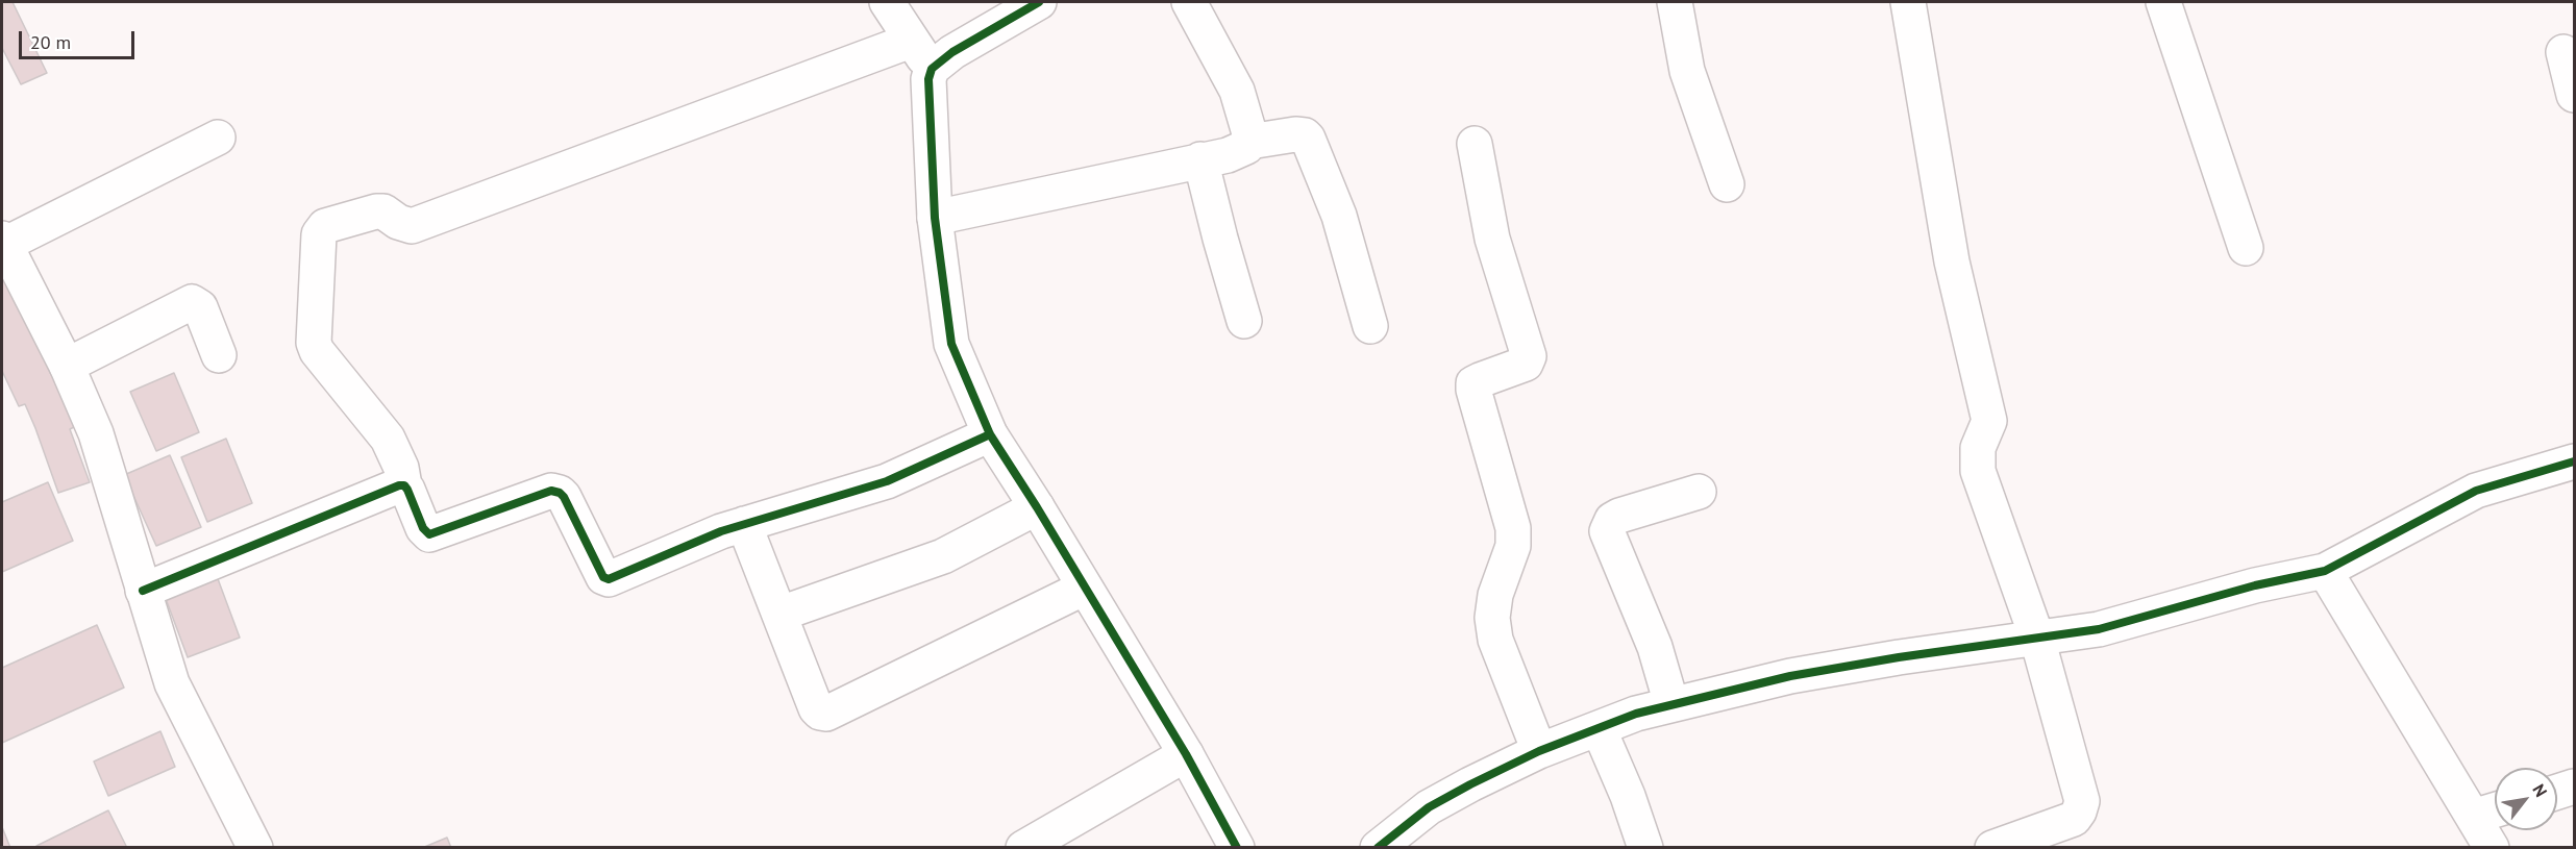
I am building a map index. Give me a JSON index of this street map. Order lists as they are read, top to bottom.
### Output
{
  "scale_bar": "20 m",
  "north": "top right"
}
